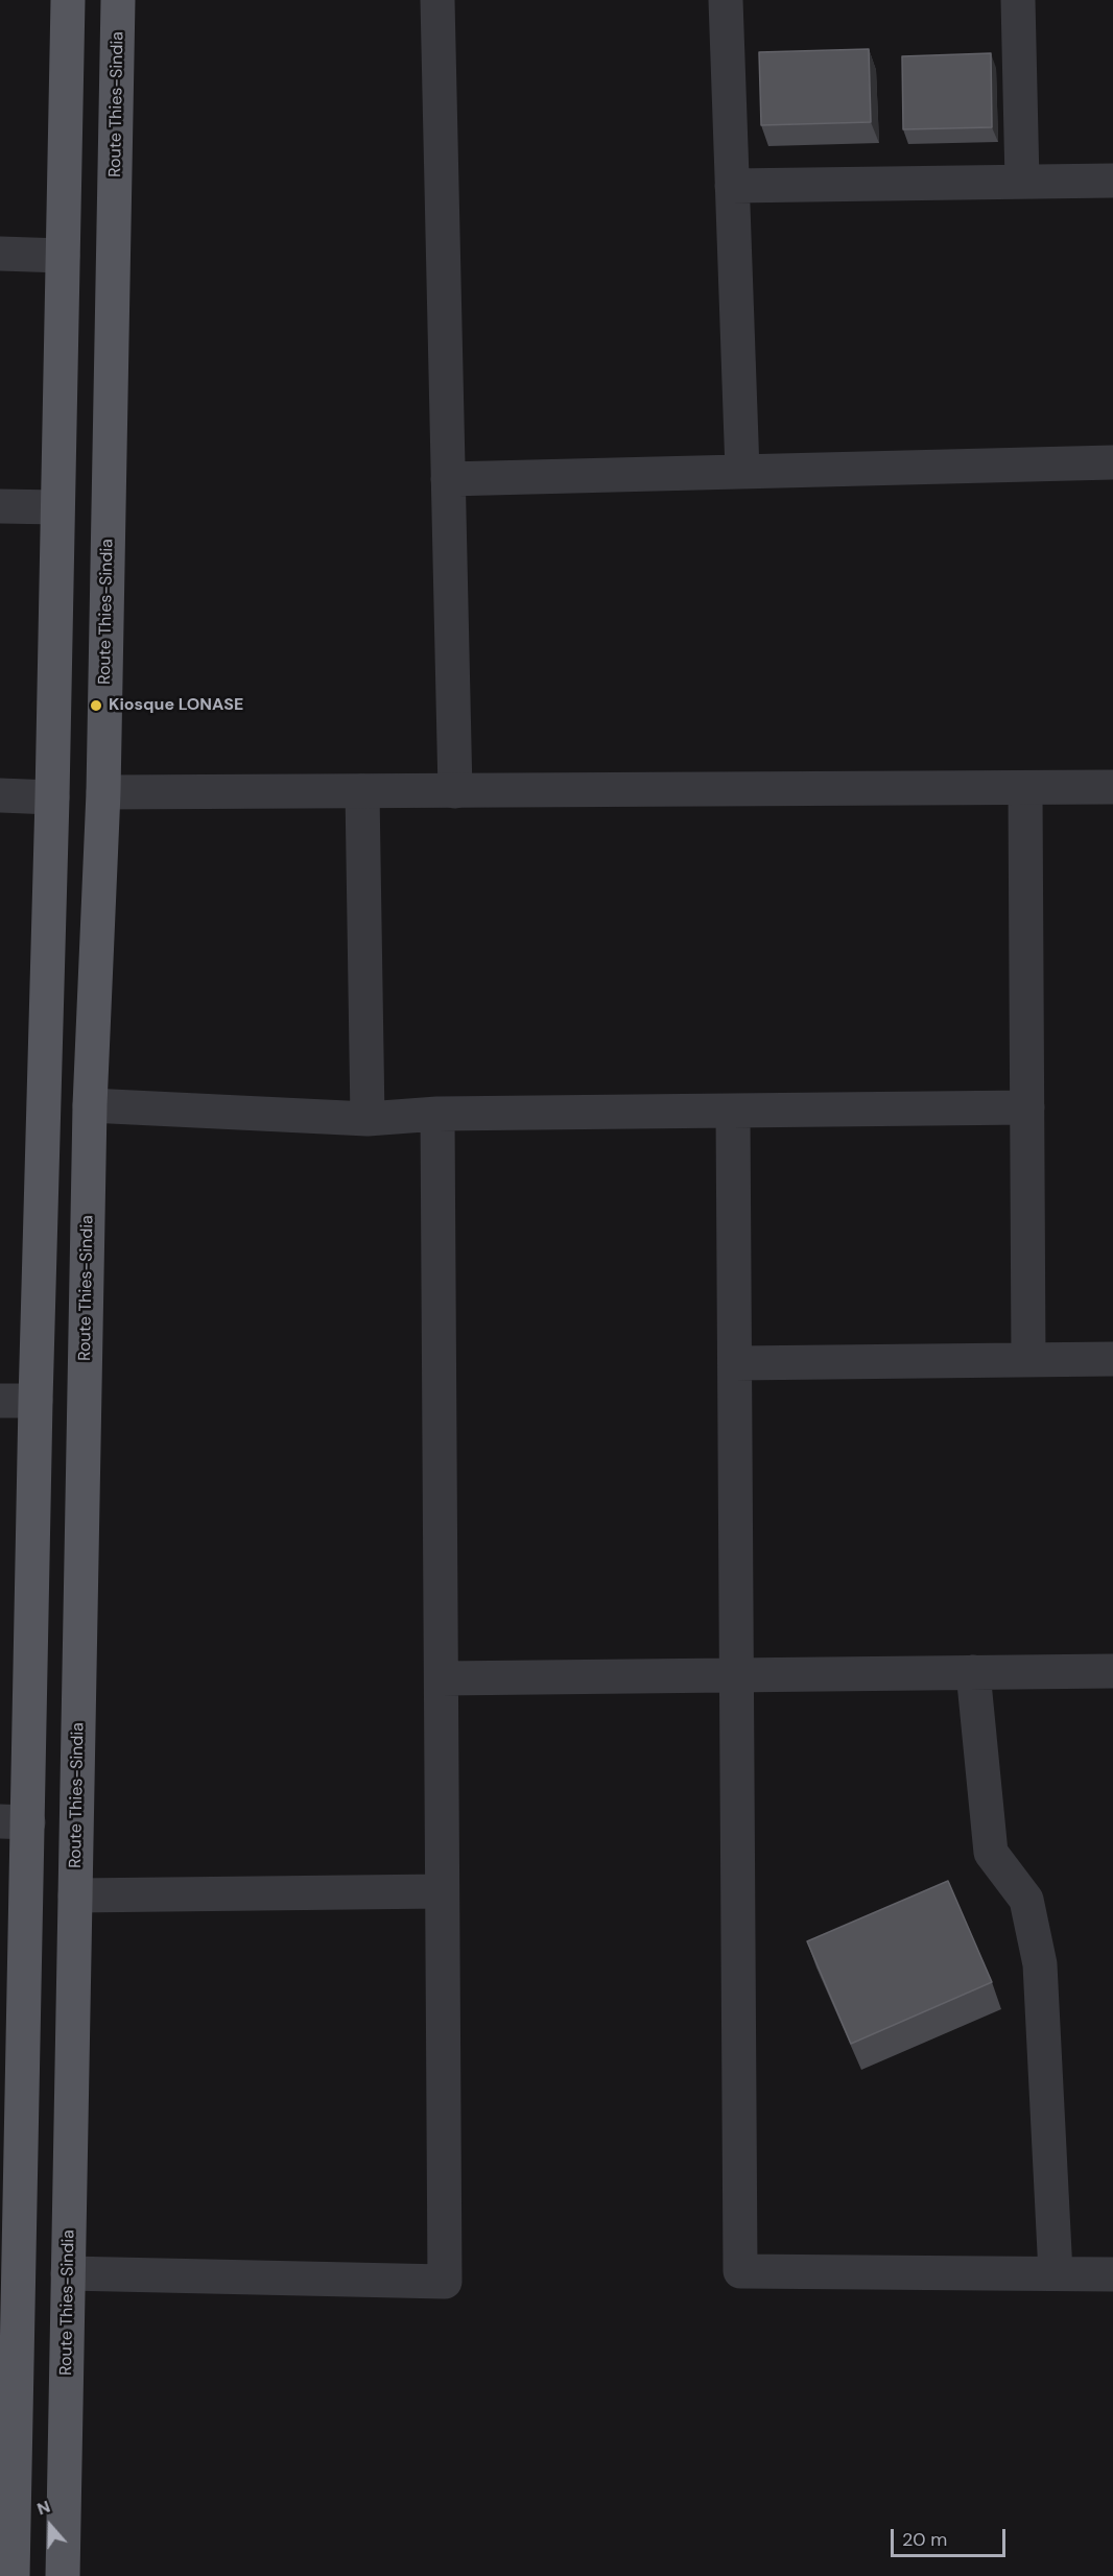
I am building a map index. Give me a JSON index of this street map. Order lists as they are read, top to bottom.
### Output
{
  "streets": {
    "main road": ["Route Thies-Sindia"]
  },
  "places": ["Kiosque LONASE"],
  "scale_bar": "20 m",
  "north": "top"
}
